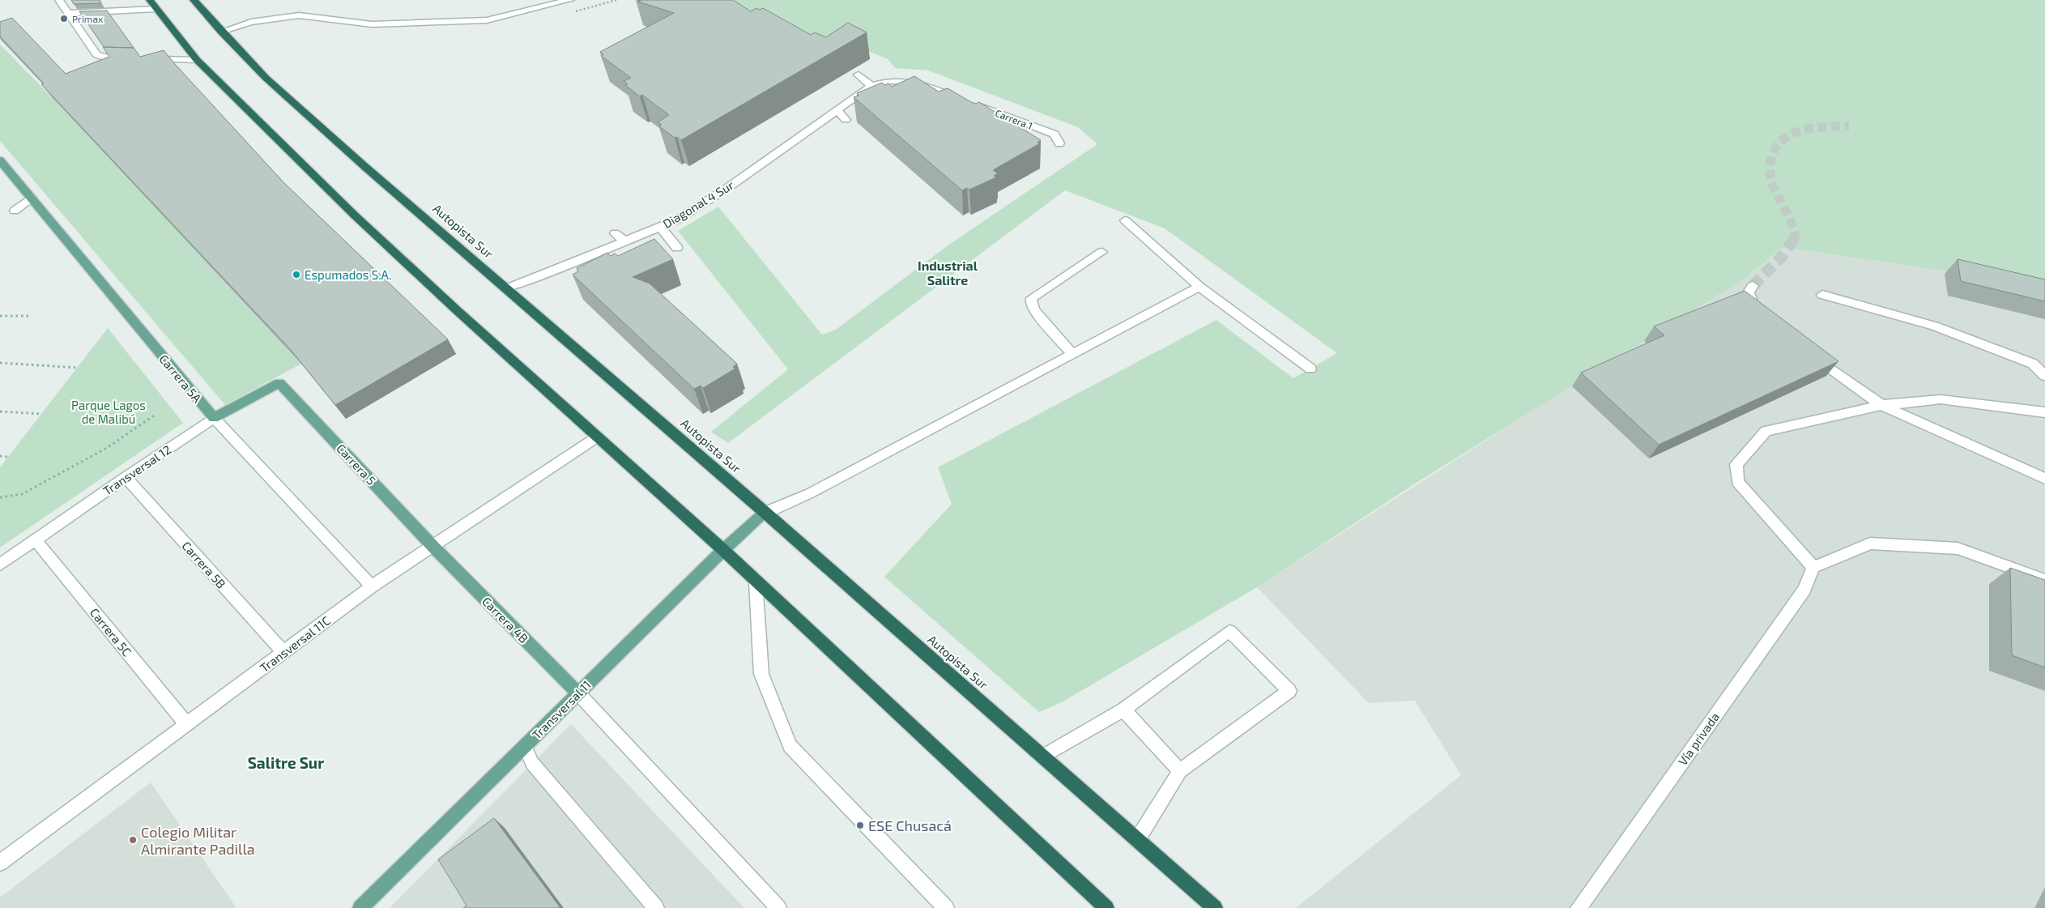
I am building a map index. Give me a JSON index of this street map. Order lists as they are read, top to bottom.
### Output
{
  "streets": {
    "highway": ["Autopista Sur"],
    "main road": [
      "Carrera 5A",
      "Carrera 5",
      "Transversal 12",
      "Carrera 4B",
      "Transversal 11"
    ],
    "street": [
      "Carrera 1",
      "Diagonal 4 Sur",
      "Carrera 5B",
      "Carrera 5C",
      "Transversal 11C",
      "Vía privada"
    ]
  },
  "crossings": [
    ["Carrera 1", "Diagonal 4 Sur"],
    ["Diagonal 4 Sur", "Autopista Sur"],
    ["Autopista Sur", "Transversal 11"],
    ["Carrera 5A", "Transversal 12"],
    ["Carrera 5A", "Transversal 11C"],
    ["Carrera 5", "Transversal 12"],
    ["Carrera 5", "Carrera 4B"],
    ["Carrera 5", "Transversal 11C"],
    ["Transversal 12", "Carrera 5B"],
    ["Transversal 12", "Carrera 5C"],
    ["Carrera 5B", "Transversal 11C"],
    ["Carrera 4B", "Transversal 11C"],
    ["Carrera 4B", "Transversal 11"],
    ["Carrera 5C", "Transversal 11C"]
  ],
  "districts": ["Industrial Salitre", "Salitre Sur"],
  "parks": ["Parque Lagos de Malibú"],
  "places": [
    "Primax",
    "Espumados S.A.",
    "ESE Chusacá",
    "Colegio Militar Almirante Padilla"
  ]
}
